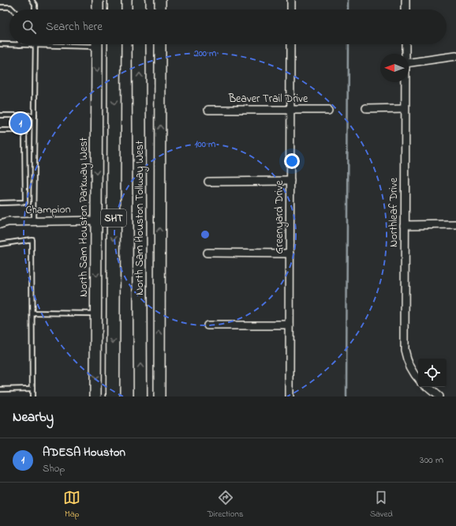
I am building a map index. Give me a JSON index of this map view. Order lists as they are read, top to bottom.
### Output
{
  "streets": {
    "highway": ["SHT", "North Sam Houston Tollway West"],
    "main road": ["North Sam Houston Parkway West"],
    "street": [
      "Beaver Trail Drive",
      "Champion",
      "Northleaf Drive",
      "Greenyard Drive"
    ]
  },
  "crossings": [
    ["Beaver Trail Drive", "Greenyard Drive"],
    ["Champion", "North Sam Houston Parkway West"]
  ],
  "north": "left",
  "page": {
    "search": "Search here",
    "pins": "1",
    "heading": "Nearby",
    "list": [
      {
        "mark": "1",
        "name": "ADESA Houston",
        "note": "Shop",
        "value": "300 m"
      }
    ],
    "nav": ["Map", "Directions", "Saved"]
  },
  "rings": ["200 m", "100 m"]
}
